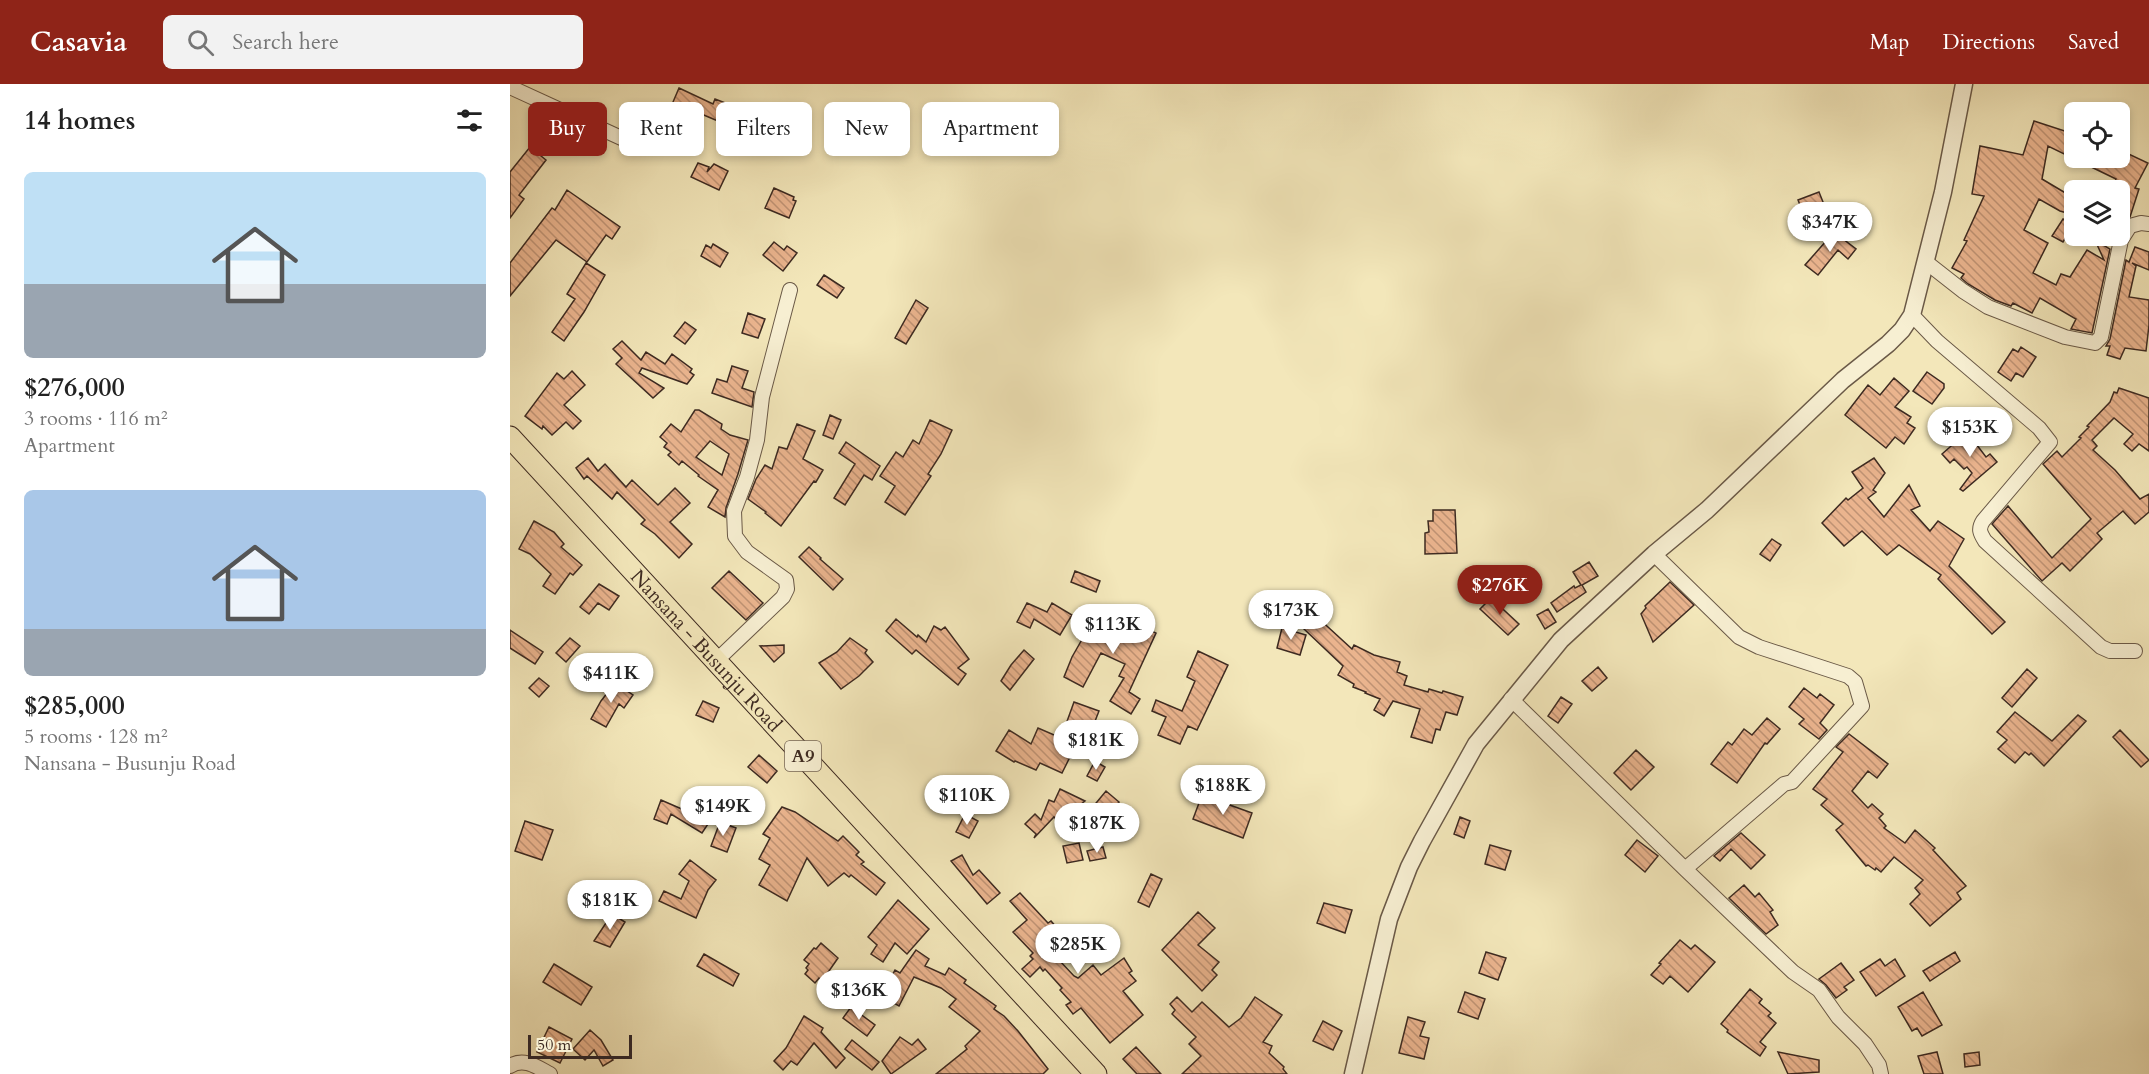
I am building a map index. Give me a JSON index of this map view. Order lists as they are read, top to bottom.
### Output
{
  "streets": {
    "main road": ["Nansana - Busunju Road", "A9"]
  },
  "scale_bar": "50 m",
  "page": {
    "header": "Casavia",
    "search": "Search here",
    "nav": ["Map", "Directions", "Saved"],
    "heading": "14 homes",
    "chip": [
      "Buy",
      "Rent",
      "Filters",
      "New",
      "Apartment"
    ],
    "list": [
      {
        "name": "$276,000",
        "note": "3 rooms · 116 m² · Apartment"
      },
      {
        "name": "$285,000",
        "note": "5 rooms · 128 m² · Nansana - Busunju Road"
      }
    ],
    "price": [
      "$347K",
      "$153K",
      "$276K",
      "$173K",
      "$113K",
      "$411K",
      "$181K",
      "$188K",
      "$110K",
      "$149K",
      "$187K",
      "$181K",
      "$285K",
      "$136K"
    ],
    "scale": "50 m"
  }
}
